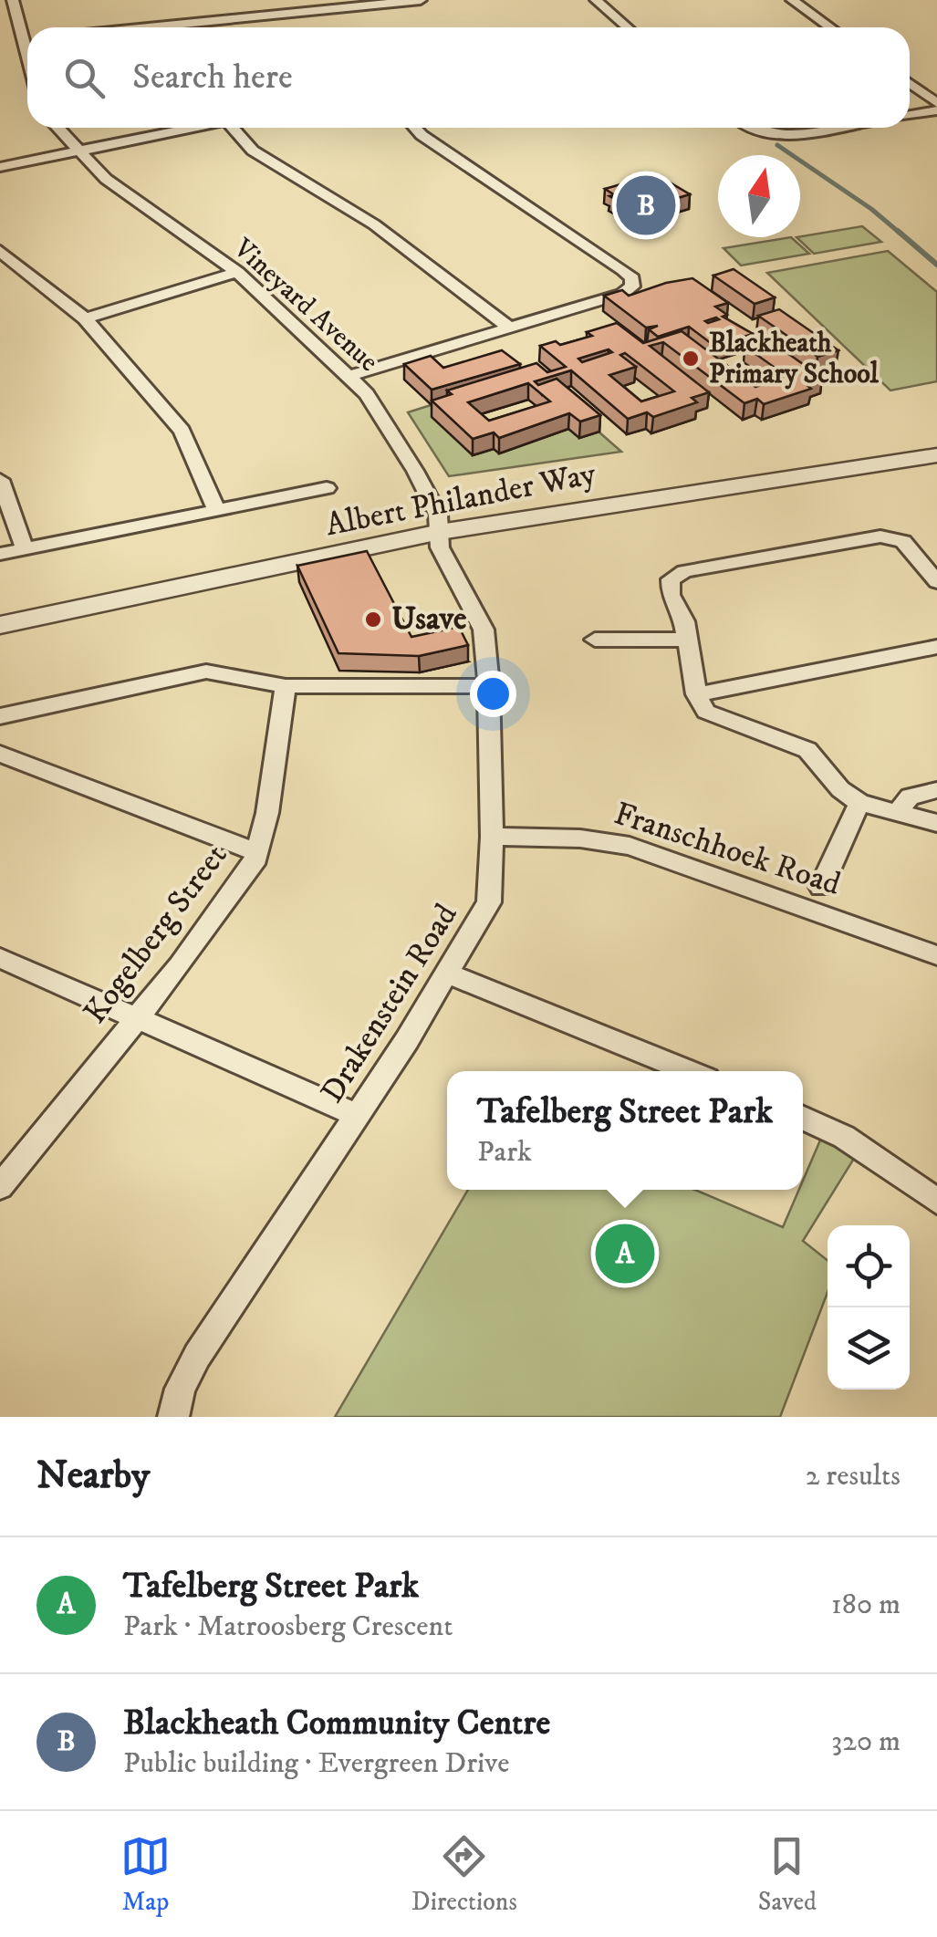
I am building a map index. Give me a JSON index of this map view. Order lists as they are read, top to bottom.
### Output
{
  "streets": {
    "street": [
      "Vineyard Avenue",
      "Albert Philander Way",
      "Franschhoek Road",
      "Kogelberg Street",
      "Drakenstein Road"
    ]
  },
  "crossings": [
    ["Vineyard Avenue", "Albert Philander Way"],
    ["Vineyard Avenue", "Drakenstein Road"],
    ["Albert Philander Way", "Drakenstein Road"],
    ["Franschhoek Road", "Drakenstein Road"]
  ],
  "places": ["Blackheath Primary School", "Usave"],
  "north": "top",
  "page": {
    "search": "Search here",
    "pins": ["B", "A"],
    "popup": ["Tafelberg Street Park", "Park"],
    "heading": ["Nearby", "2 results"],
    "list": [
      {
        "mark": "A",
        "name": "Tafelberg Street Park",
        "note": "Park · Matroosberg Crescent",
        "value": "180 m"
      },
      {
        "mark": "B",
        "name": "Blackheath Community Centre",
        "note": "Public building · Evergreen Drive",
        "value": "320 m"
      }
    ],
    "nav": ["Map", "Directions", "Saved"]
  }
}
